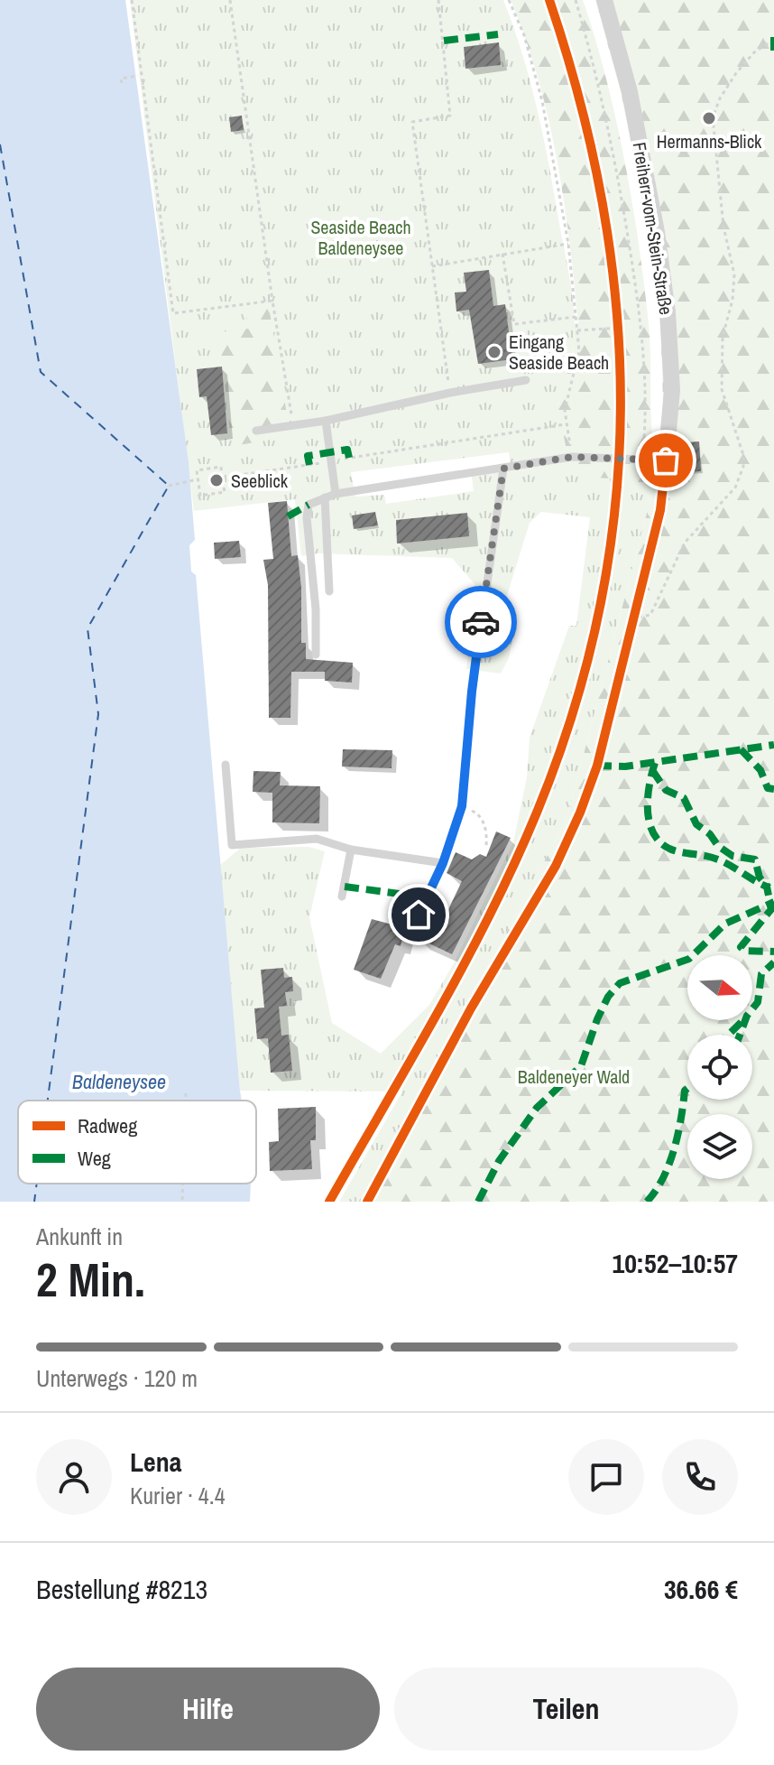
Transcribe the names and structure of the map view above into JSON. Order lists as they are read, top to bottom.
{
  "streets": {
    "street": ["Freiherr-vom-Stein-Straße"]
  },
  "water": ["Baldeneysee"],
  "parks": ["Seaside Beach Baldeneysee", "Baldeneyer Wald"],
  "places": ["Hermanns-Blick", "Eingang Seaside Beach", "Seeblick"],
  "legend": ["Radweg", "Weg"],
  "north": "right",
  "page": {
    "heading": ["2 Min.", "Ankunft in", "10:52–10:57"],
    "panel": [
      "Lena",
      "Kurier · 4.4",
      "Bestellung #8213",
      "36.66 €"
    ],
    "bar": "Unterwegs · 120 m",
    "buttons": ["Hilfe", "Teilen"]
  }
}
